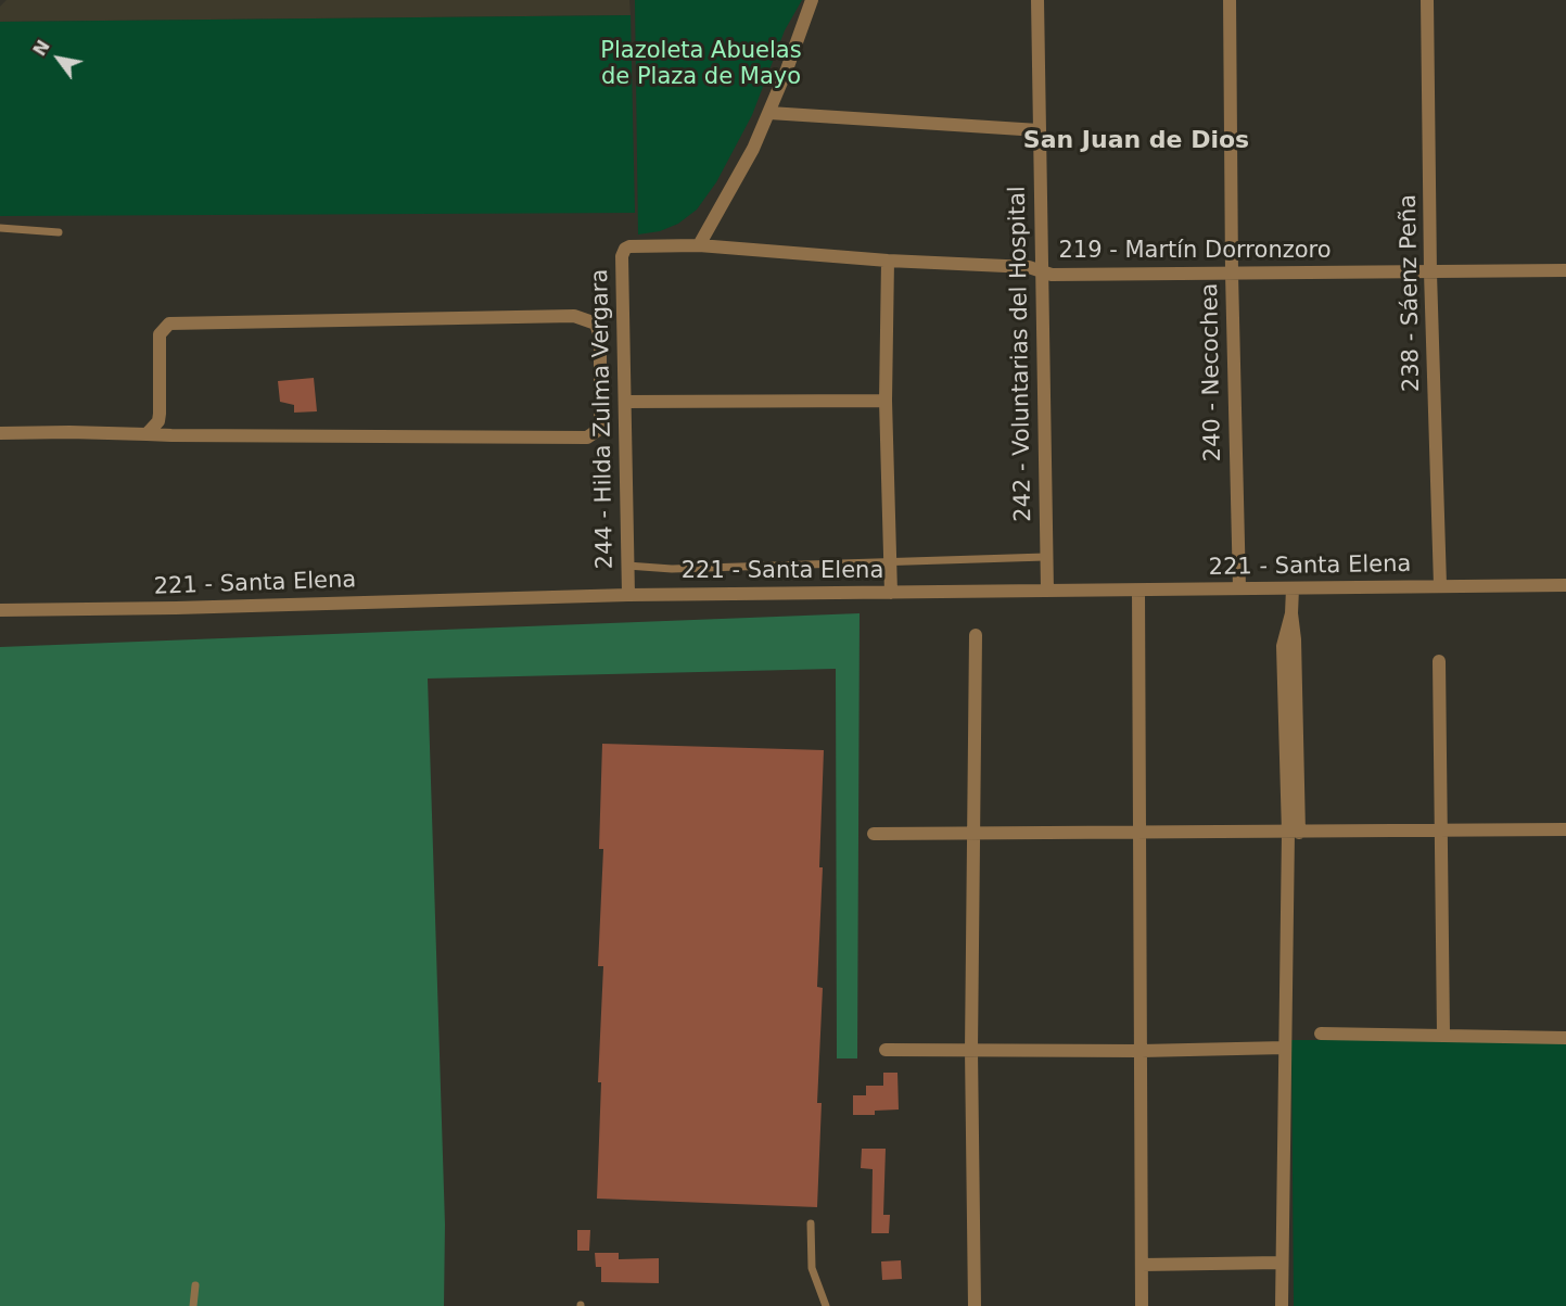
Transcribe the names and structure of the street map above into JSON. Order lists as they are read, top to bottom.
{
  "streets": {
    "street": [
      "219 - Martín Dorronzoro",
      "238 - Sáenz Peña",
      "242 - Voluntarias del Hospital",
      "240 - Necochea",
      "244 - Hilda Zulma Vergara",
      "221 - Santa Elena"
    ]
  },
  "crossings": [
    ["219 - Martín Dorronzoro", "238 - Sáenz Peña"],
    ["219 - Martín Dorronzoro", "242 - Voluntarias del Hospital"],
    ["219 - Martín Dorronzoro", "240 - Necochea"],
    ["219 - Martín Dorronzoro", "244 - Hilda Zulma Vergara"],
    ["238 - Sáenz Peña", "221 - Santa Elena"],
    ["242 - Voluntarias del Hospital", "221 - Santa Elena"],
    ["240 - Necochea", "221 - Santa Elena"],
    ["244 - Hilda Zulma Vergara", "221 - Santa Elena"]
  ],
  "districts": ["San Juan de Dios"],
  "parks": ["Plazoleta Abuelas de Plaza de Mayo"],
  "north": "top left"
}
